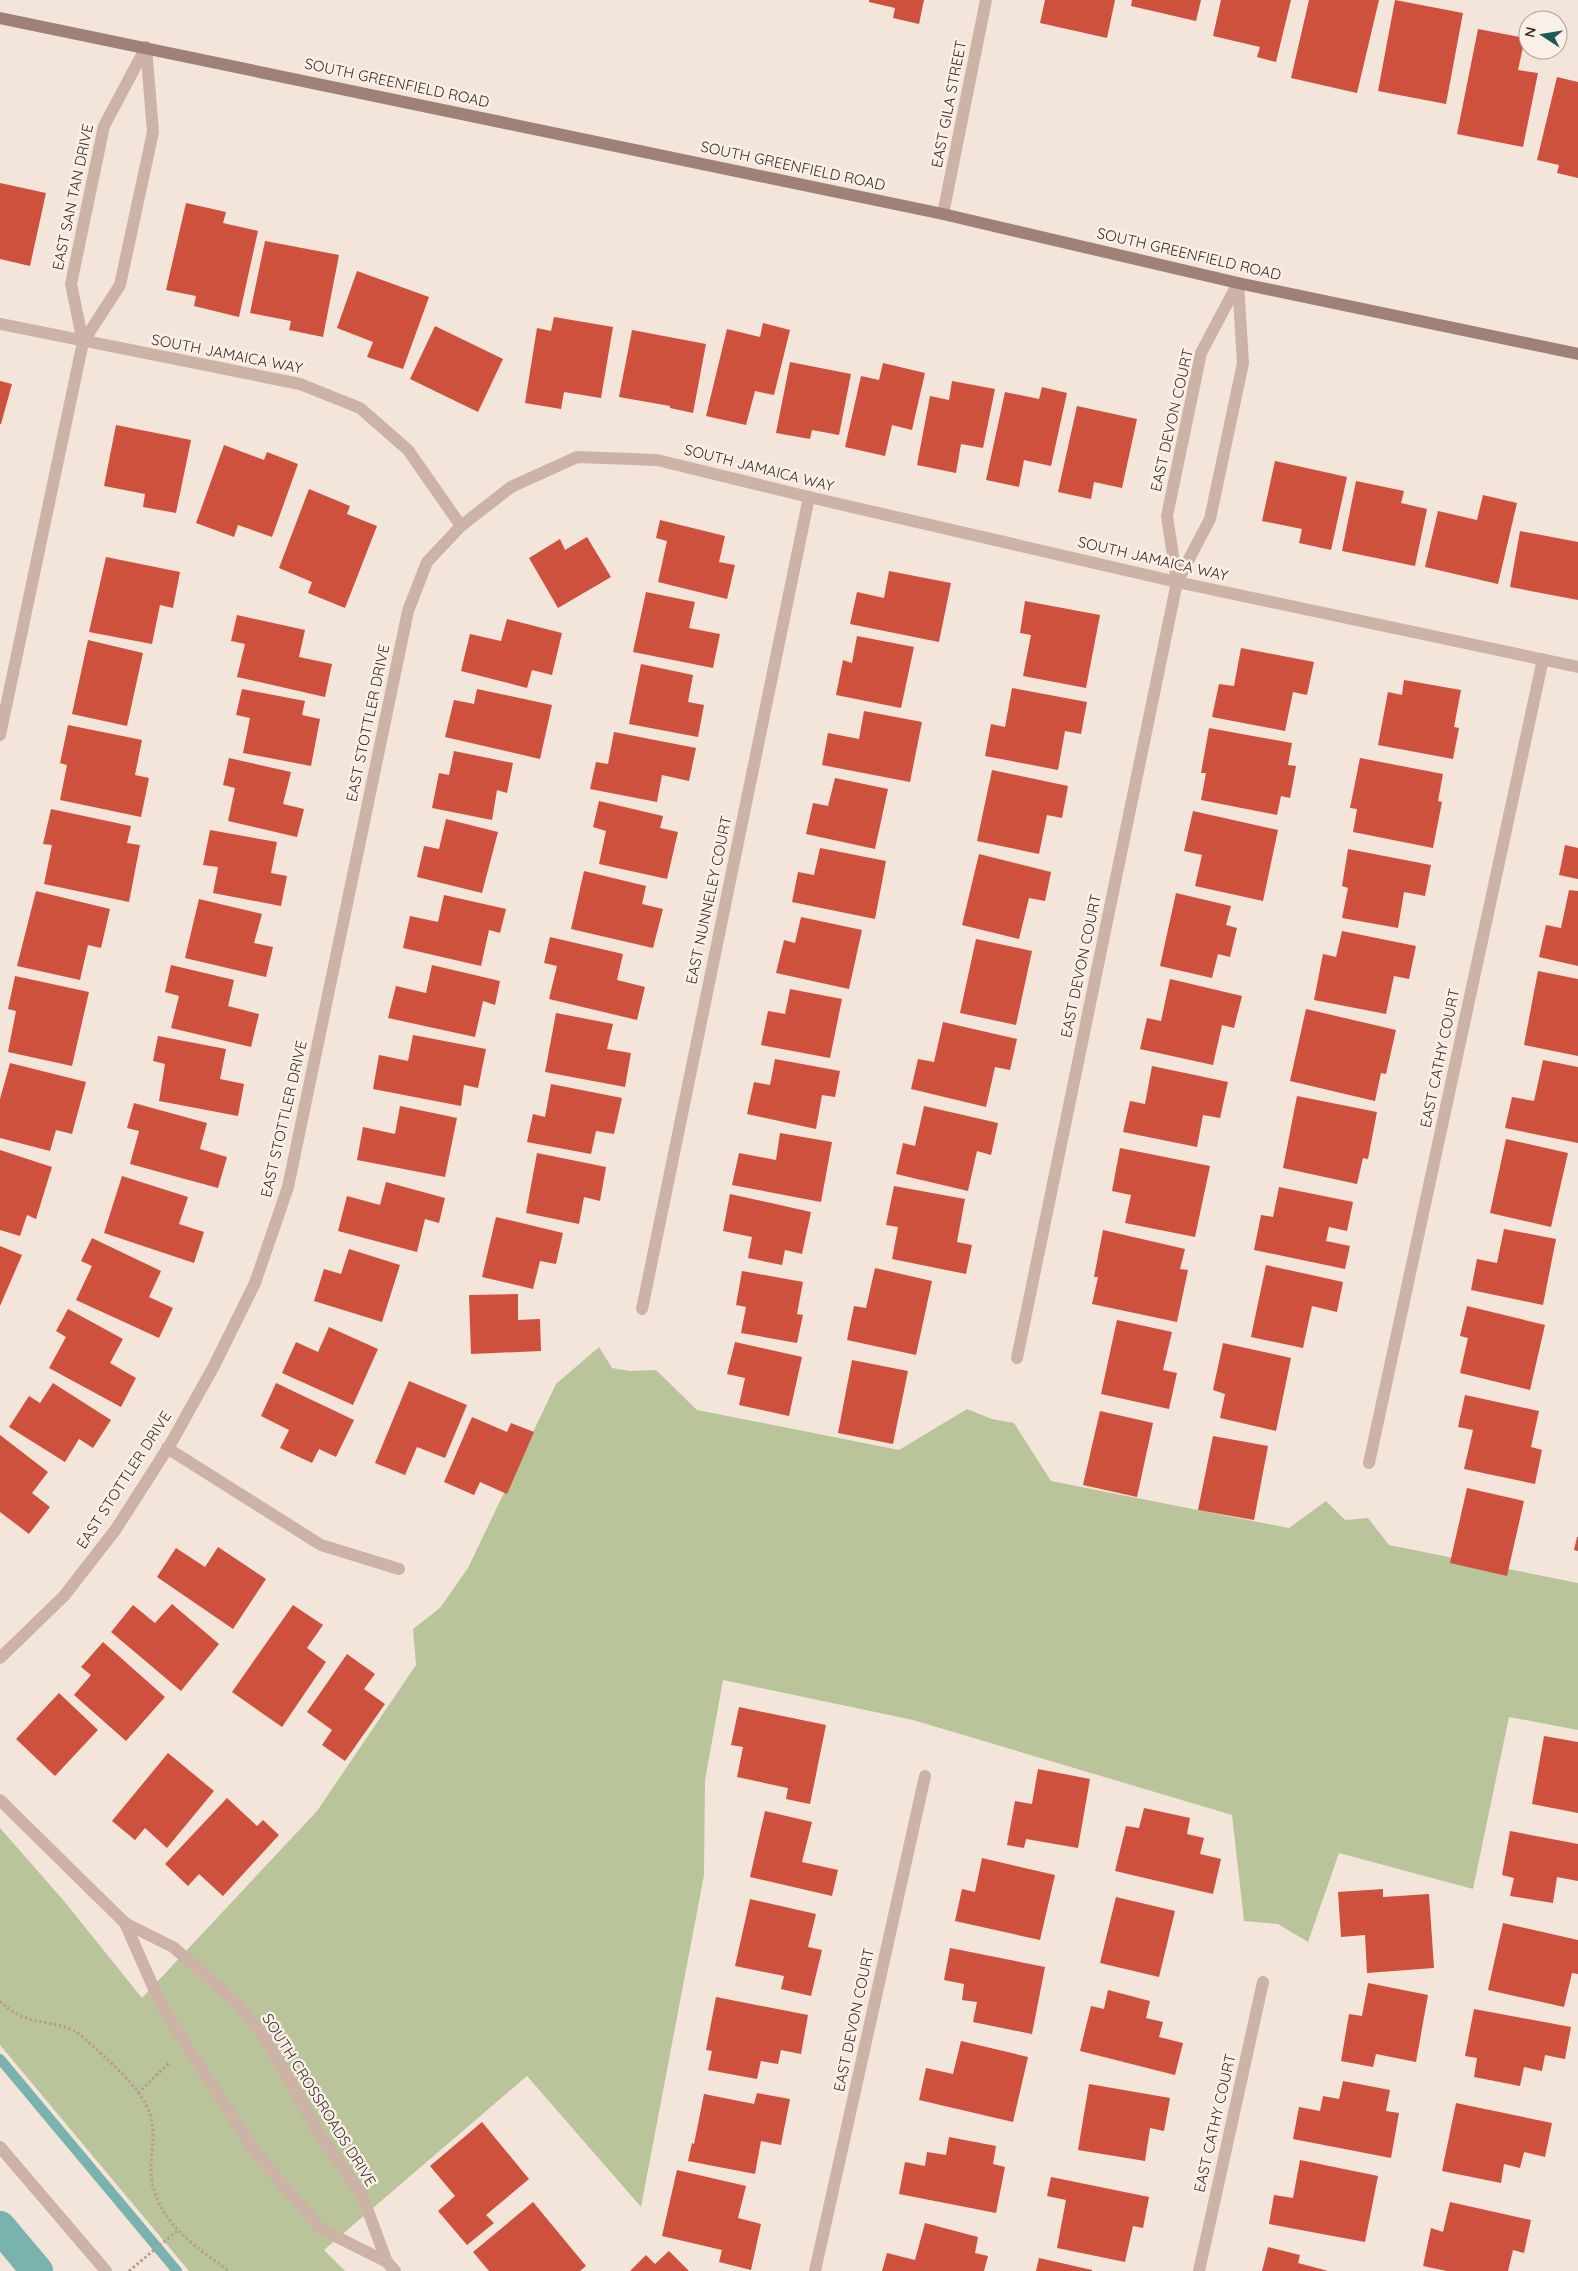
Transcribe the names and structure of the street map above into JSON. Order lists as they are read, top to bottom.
{
  "streets": {
    "main road": ["SOUTH GREENFIELD ROAD"],
    "street": [
      "EAST GILA STREET",
      "EAST SAN TAN DRIVE",
      "SOUTH JAMAICA WAY",
      "EAST DEVON COURT",
      "EAST STOTTLER DRIVE",
      "EAST NUNNELEY COURT",
      "EAST CATHY COURT",
      "SOUTH CROSSROADS DRIVE"
    ]
  },
  "crossings": [
    ["SOUTH GREENFIELD ROAD", "EAST GILA STREET"],
    ["SOUTH GREENFIELD ROAD", "EAST SAN TAN DRIVE"],
    ["SOUTH GREENFIELD ROAD", "EAST DEVON COURT"],
    ["EAST SAN TAN DRIVE", "SOUTH JAMAICA WAY"],
    ["SOUTH JAMAICA WAY", "EAST DEVON COURT"],
    ["SOUTH JAMAICA WAY", "EAST STOTTLER DRIVE"],
    ["SOUTH JAMAICA WAY", "EAST NUNNELEY COURT"],
    ["SOUTH JAMAICA WAY", "EAST CATHY COURT"]
  ],
  "north": "left"
}
